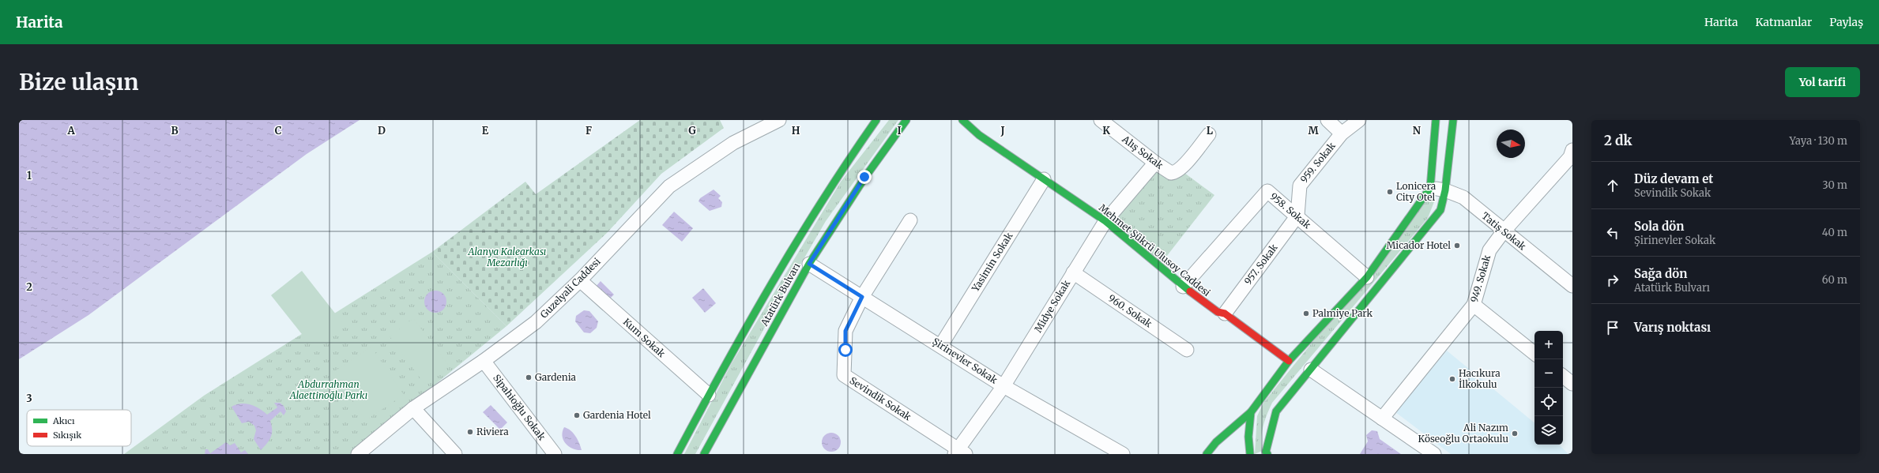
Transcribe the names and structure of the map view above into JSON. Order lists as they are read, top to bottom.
{
  "streets": {
    "street": [
      "Alış Sokak",
      "959. Sokak",
      "958. Sokak",
      "Tatiş Sokak",
      "Mehmet Şükrü Ulusoy Caddesi",
      "Yasimin Sokak",
      "957. Sokak",
      "949. Sokak",
      "Guzelyali Caddesi",
      "Atatürk Bulvarı",
      "Midye Sokak",
      "960. Sokak",
      "Kum Sokak",
      "Şirinevler Sokak",
      "Sevindik Sokak",
      "Sipahioğlu Sokak"
    ]
  },
  "crossings": [
    ["Alış Sokak", "Midye Sokak"],
    ["959. Sokak", "958. Sokak"],
    ["959. Sokak", "957. Sokak"],
    ["958. Sokak", "Mehmet Şükrü Ulusoy Caddesi"],
    ["958. Sokak", "957. Sokak"],
    ["Tatiş Sokak", "949. Sokak"],
    ["Mehmet Şükrü Ulusoy Caddesi", "Yasimin Sokak"],
    ["Mehmet Şükrü Ulusoy Caddesi", "957. Sokak"],
    ["Mehmet Şükrü Ulusoy Caddesi", "Midye Sokak"],
    ["Yasimin Sokak", "Şirinevler Sokak"],
    ["Guzelyali Caddesi", "Kum Sokak"],
    ["Guzelyali Caddesi", "Sipahioğlu Sokak"],
    ["Atatürk Bulvarı", "Kum Sokak"],
    ["Atatürk Bulvarı", "Şirinevler Sokak"],
    ["Midye Sokak", "960. Sokak"],
    ["Midye Sokak", "Şirinevler Sokak"],
    ["Midye Sokak", "Sevindik Sokak"],
    ["Şirinevler Sokak", "Sevindik Sokak"]
  ],
  "parks": ["Alanya Kalearkası Mezarlığı", "Abdurrahman Alaettinoğlu Parkı"],
  "places": [
    "Lonicera City Otel",
    "Micador Hotel",
    "Palmiye Park",
    "Gardenia",
    "Hacıkura İlkokulu",
    "Gardenia Hotel",
    "Riviera",
    "Ali Nazım Köseoğlu Ortaokulu"
  ],
  "legend": ["Akıcı", "Sıkışık"],
  "north": "right",
  "page": {
    "header": "Harita",
    "nav": ["Harita", "Katmanlar", "Paylaş"],
    "buttons": "Yol tarifi",
    "title": "Bize ulaşın",
    "heading": ["2 dk", "Yaya · 130 m"],
    "list": [
      ["Düz devam et", "Sevindik Sokak", "30 m"],
      ["Sola dön", "Şirinevler Sokak", "40 m"],
      ["Sağa dön", "Atatürk Bulvarı", "60 m"],
      "Varış noktası"
    ],
    "map_buttons": ["+", "−"]
  },
  "grid": {
    "columns": [
      "A",
      "B",
      "C",
      "D",
      "E",
      "F",
      "G",
      "H",
      "I",
      "J",
      "K",
      "L",
      "M",
      "N"
    ],
    "rows": ["1", "2", "3"]
  }
}
